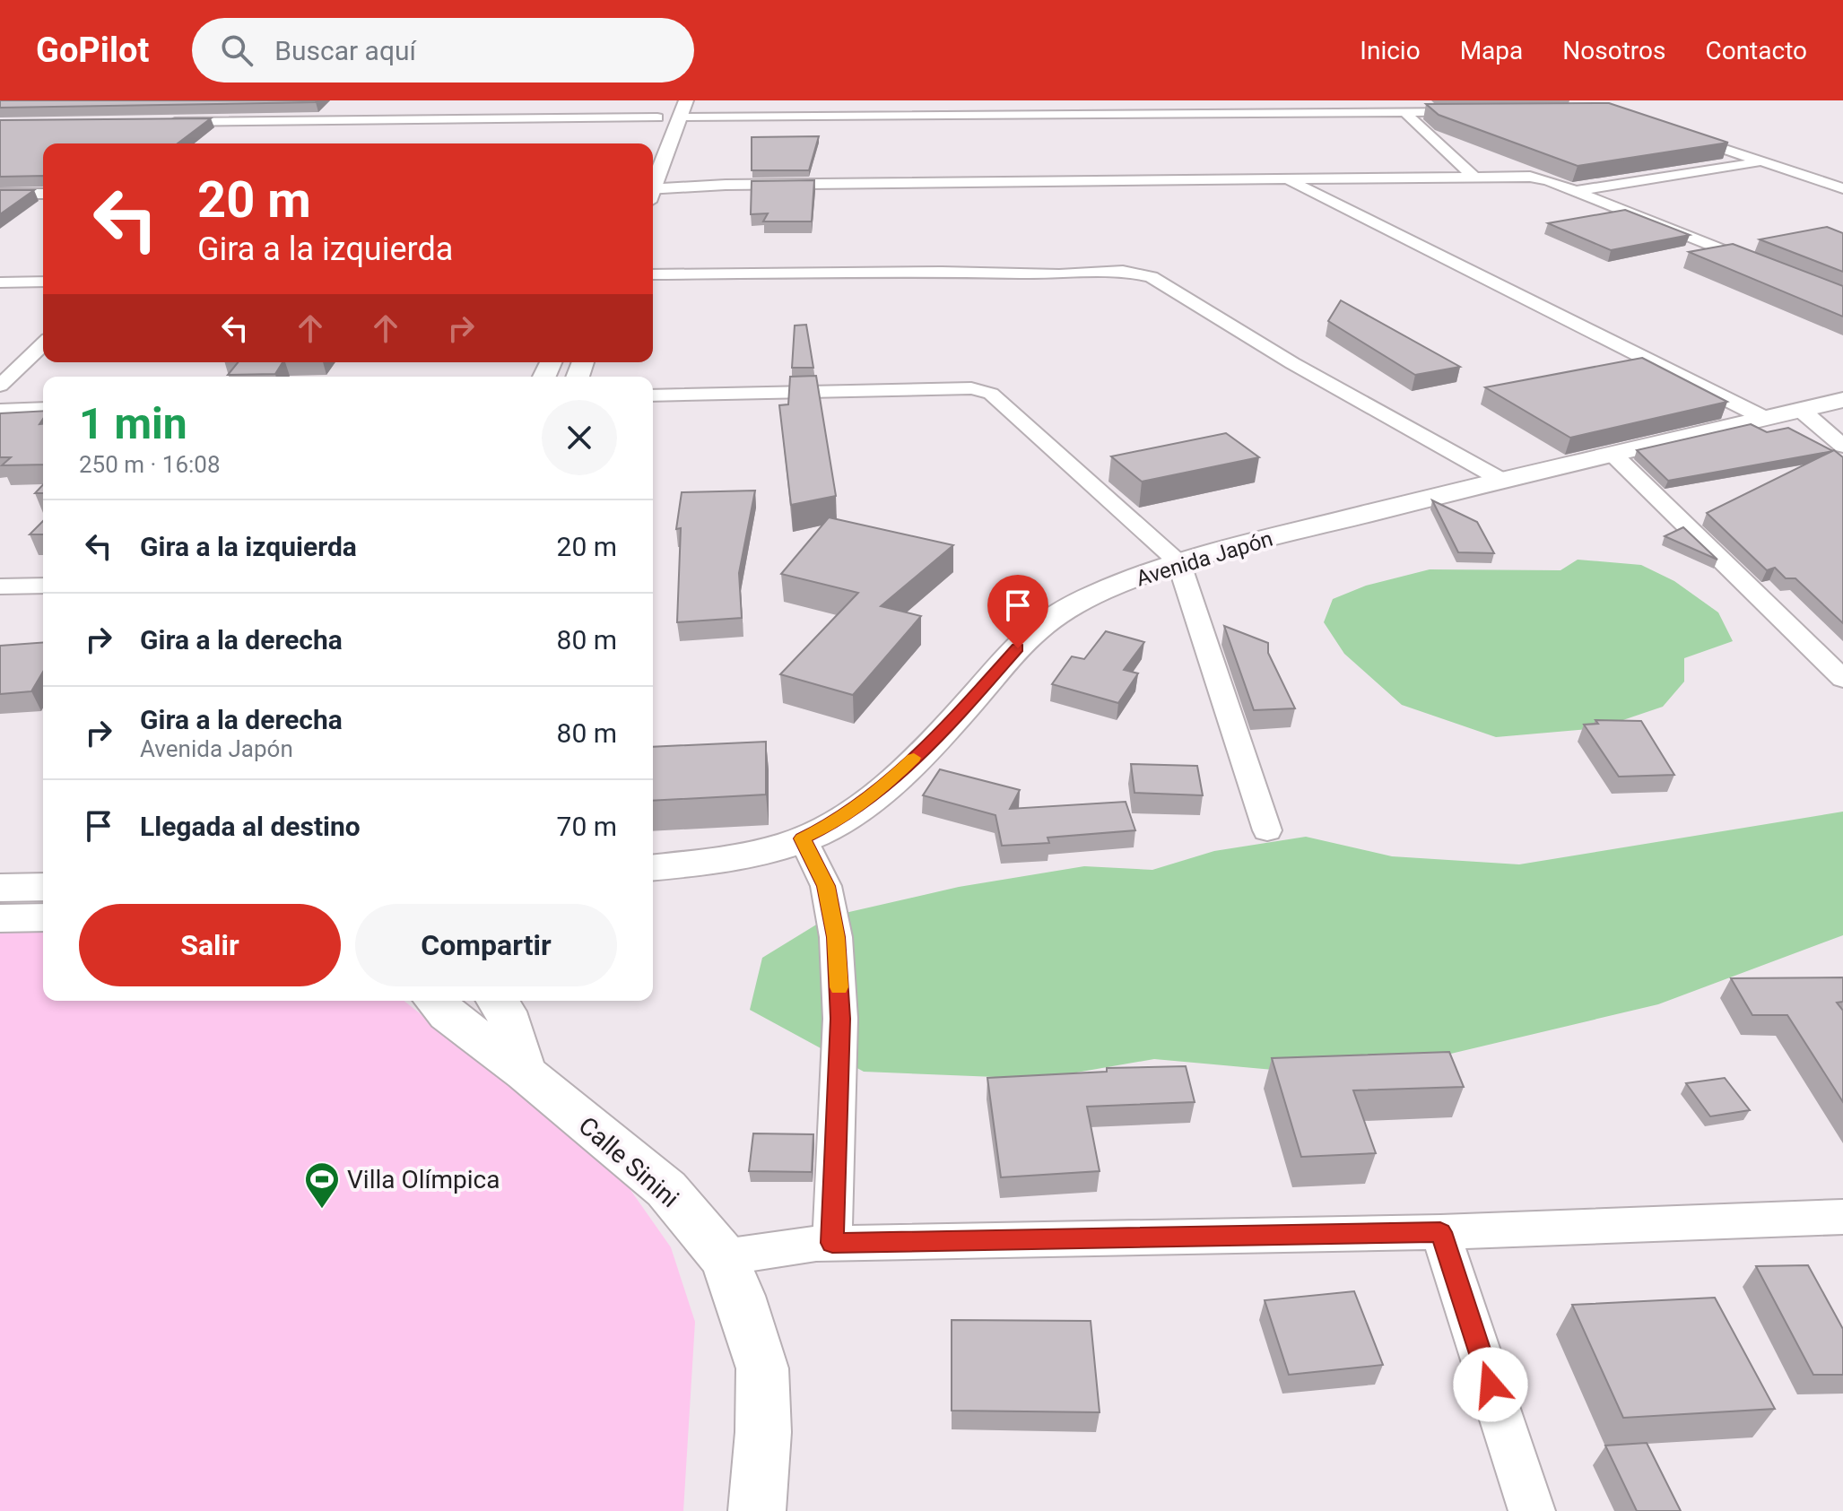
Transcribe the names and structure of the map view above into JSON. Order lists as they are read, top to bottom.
{
  "streets": {
    "street": ["Avenida Japón", "Calle Sinini"]
  },
  "places": {
    "sports": ["Villa Olímpica"]
  },
  "page": {
    "header": "GoPilot",
    "search": "Buscar aquí",
    "nav": [
      "Inicio",
      "Mapa",
      "Nosotros",
      "Contacto"
    ],
    "turn": ["20 m", "Gira a la izquierda"],
    "heading": ["1 min", "250 m · 16:08"],
    "list": [
      {
        "name": "Gira a la izquierda",
        "value": "20 m"
      },
      {
        "name": "Gira a la derecha",
        "value": "80 m"
      },
      {
        "name": "Gira a la derecha",
        "note": "Avenida Japón",
        "value": "80 m"
      },
      {
        "name": "Llegada al destino",
        "value": "70 m"
      }
    ],
    "buttons": ["Salir", "Compartir"]
  }
}
